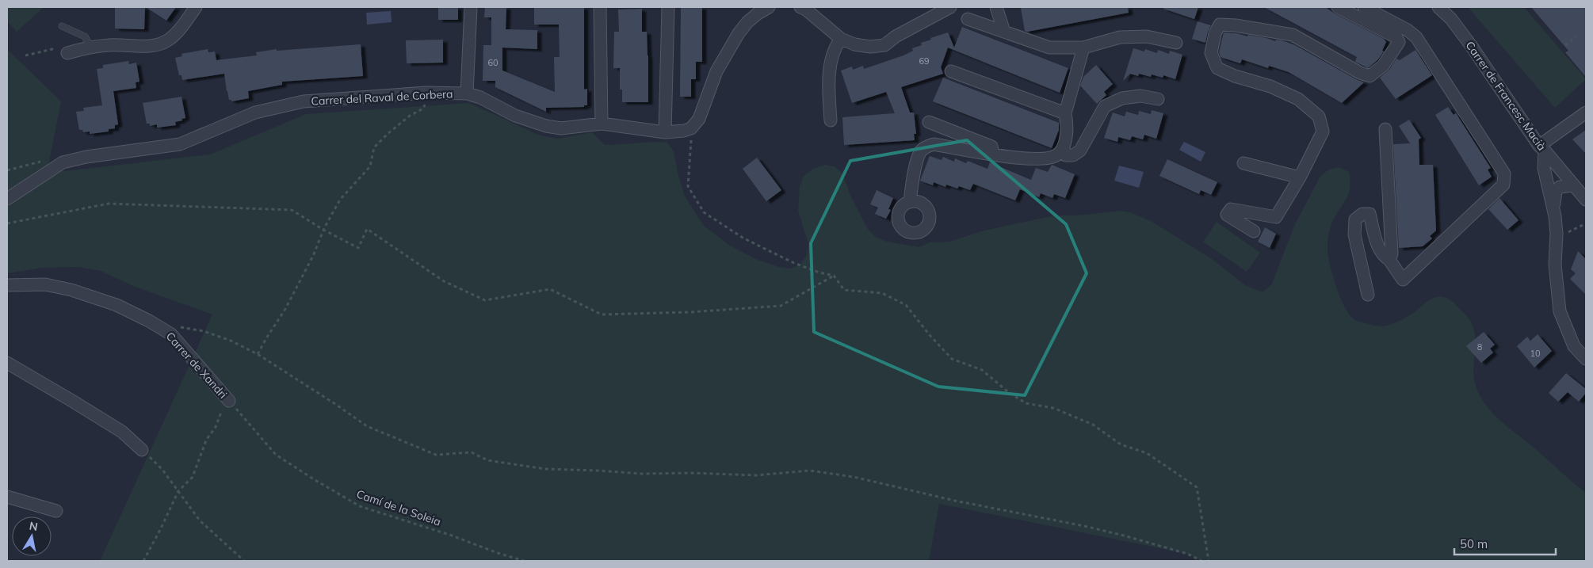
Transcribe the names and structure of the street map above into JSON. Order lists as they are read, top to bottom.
{
  "streets": {
    "street": ["Carrer de Francesc Macià", "Carrer del Raval de Corbera", "Carrer de Xandri"],
    "path": ["Camí de la Soleia"]
  },
  "crossings": [
    ["Carrer de Xandri", "Camí de la Soleia"]
  ],
  "house_numbers": [
    "69",
    "60",
    "8",
    "10"
  ],
  "scale_bar": "50 m",
  "north": "top"
}
